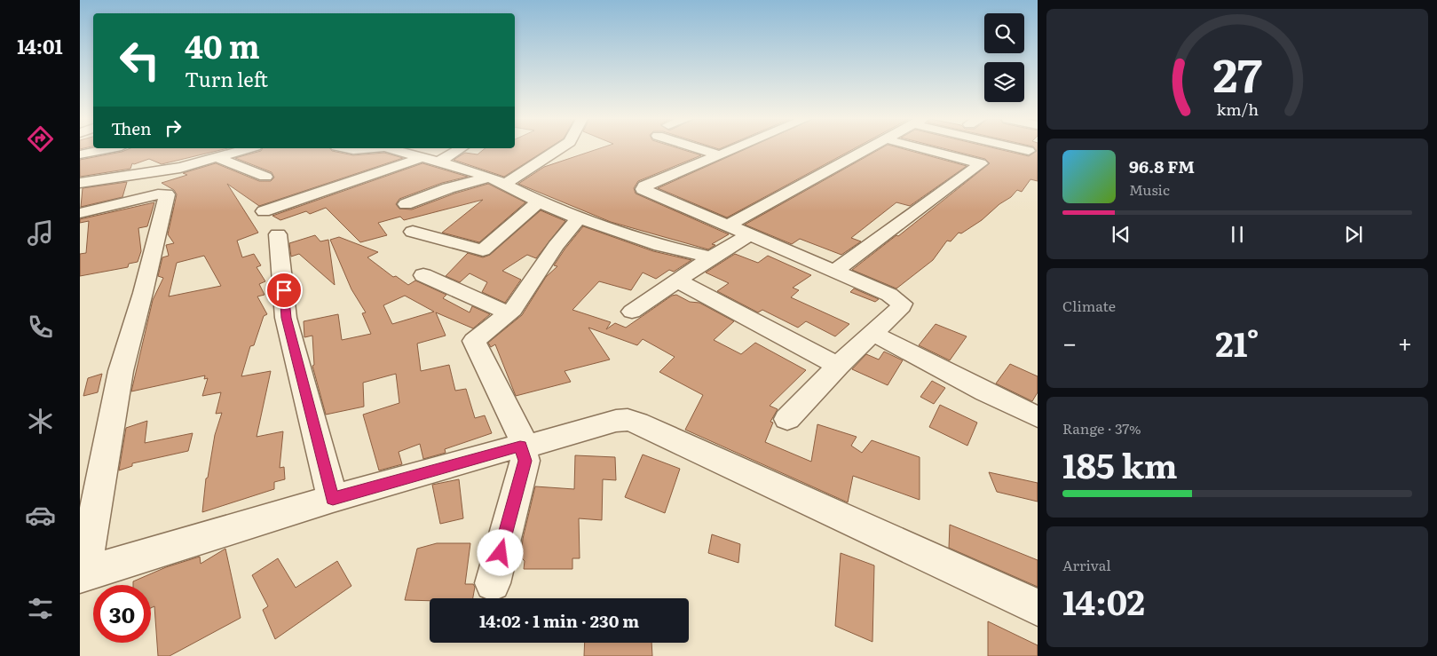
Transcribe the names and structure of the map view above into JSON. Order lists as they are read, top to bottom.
{
  "page": {
    "tabs": "14:01",
    "turn": ["40 m", "Turn left"],
    "then": "Then",
    "song": ["96.8 FM", "Music"],
    "tile": [
      "Climate",
      ["Range · 37%", "185 km"],
      ["Arrival", "14:02"]
    ],
    "heat": ["−", "21°", "+"],
    "limit": "30",
    "trip": "14:02 · 1 min · 230 m",
    "gauge": ["27", "km/h"]
  }
}
